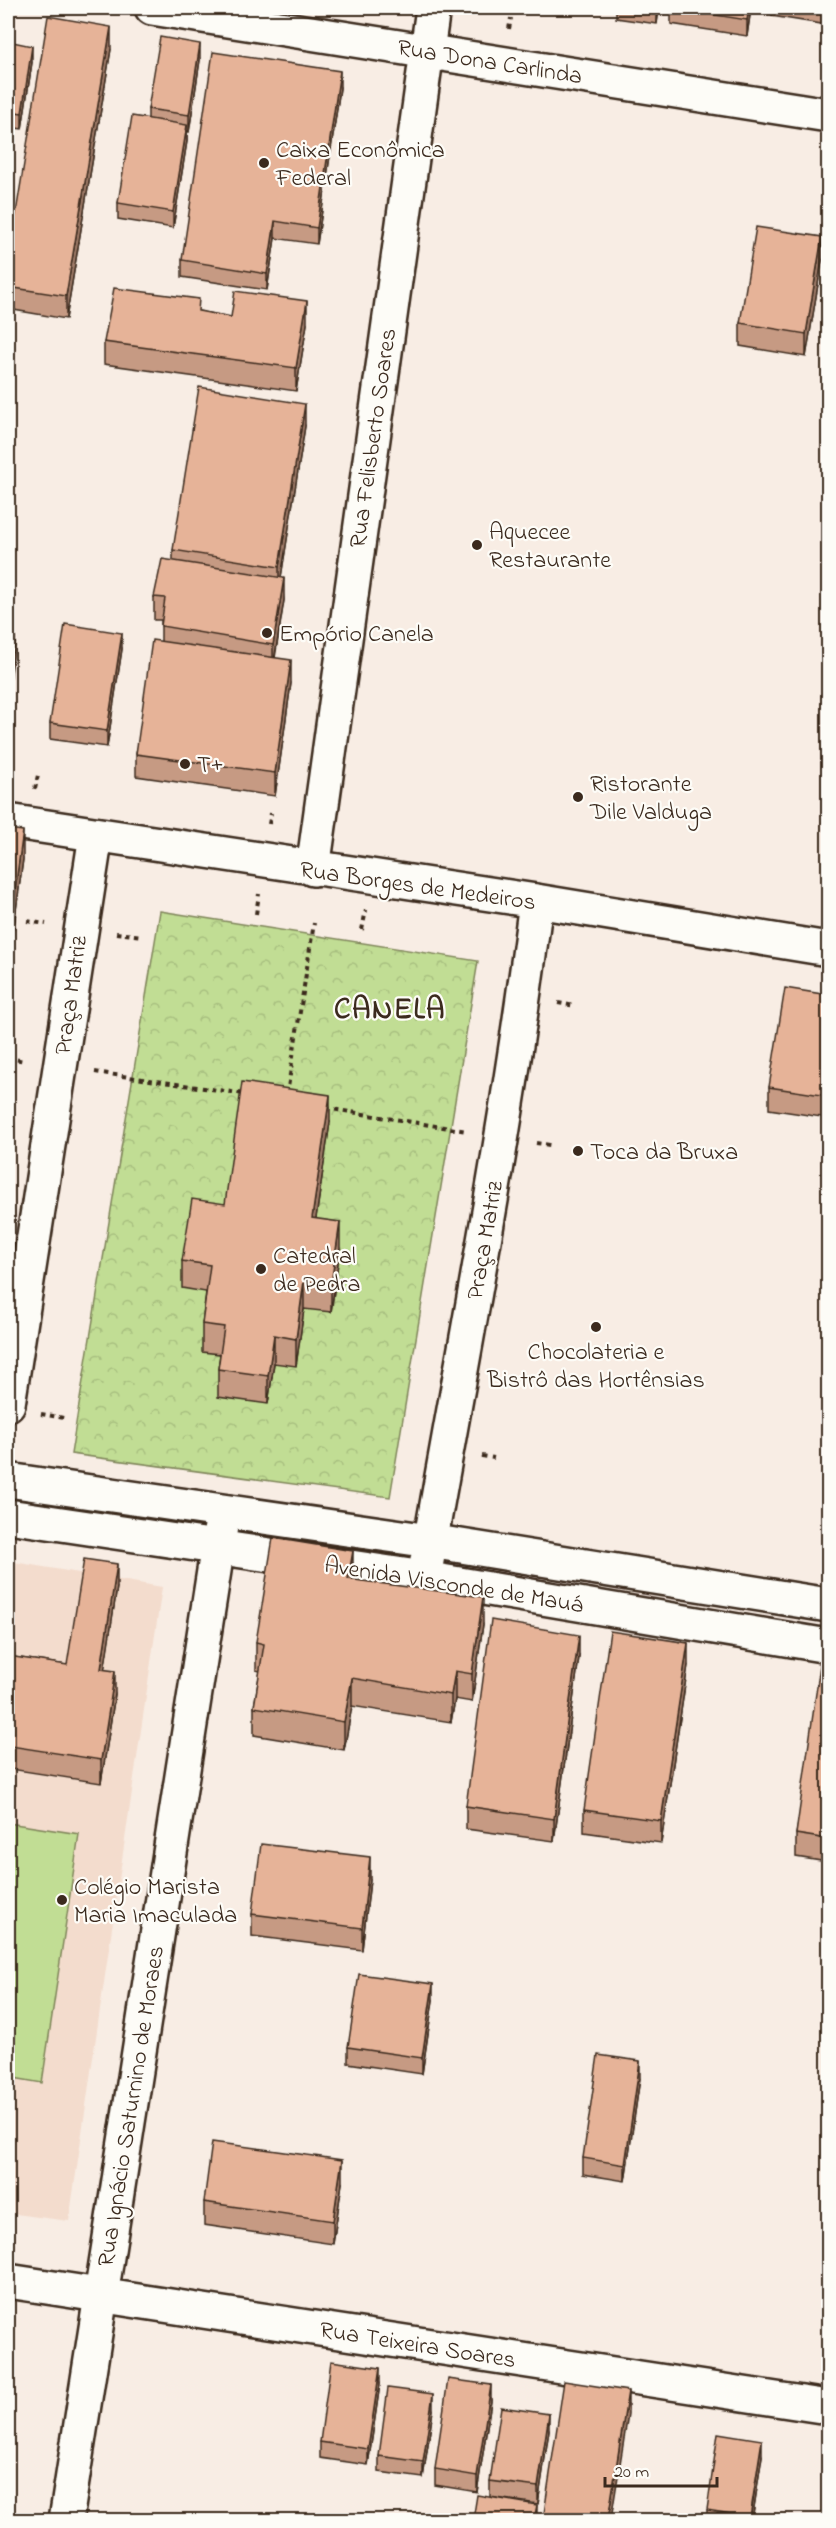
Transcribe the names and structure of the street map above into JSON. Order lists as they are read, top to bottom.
{
  "streets": {
    "street": [
      "Rua Dona Carlinda",
      "Rua Felisberto Soares",
      "Rua Borges de Medeiros",
      "Praça Matriz",
      "Avenida Visconde de Mauá",
      "Rua Ignácio Saturnino de Moraes",
      "Rua Teixeira Soares"
    ]
  },
  "crossings": [
    ["Rua Dona Carlinda", "Rua Felisberto Soares"],
    ["Rua Felisberto Soares", "Rua Borges de Medeiros"],
    ["Rua Borges de Medeiros", "Praça Matriz"],
    ["Praça Matriz", "Avenida Visconde de Mauá"],
    ["Avenida Visconde de Mauá", "Rua Ignácio Saturnino de Moraes"],
    ["Rua Ignácio Saturnino de Moraes", "Rua Teixeira Soares"]
  ],
  "districts": ["CANELA"],
  "places": [
    "Caixa Econômica Federal",
    "Aquecee Restaurante",
    "Empório Canela",
    "T+",
    "Ristorante Dile Valduga",
    "Toca da Bruxa",
    "Catedral de Pedra",
    "Chocolateria e Bistrô das Hortênsias",
    "Colégio Marista Maria Imaculada"
  ],
  "scale_bar": "20 m"
}
